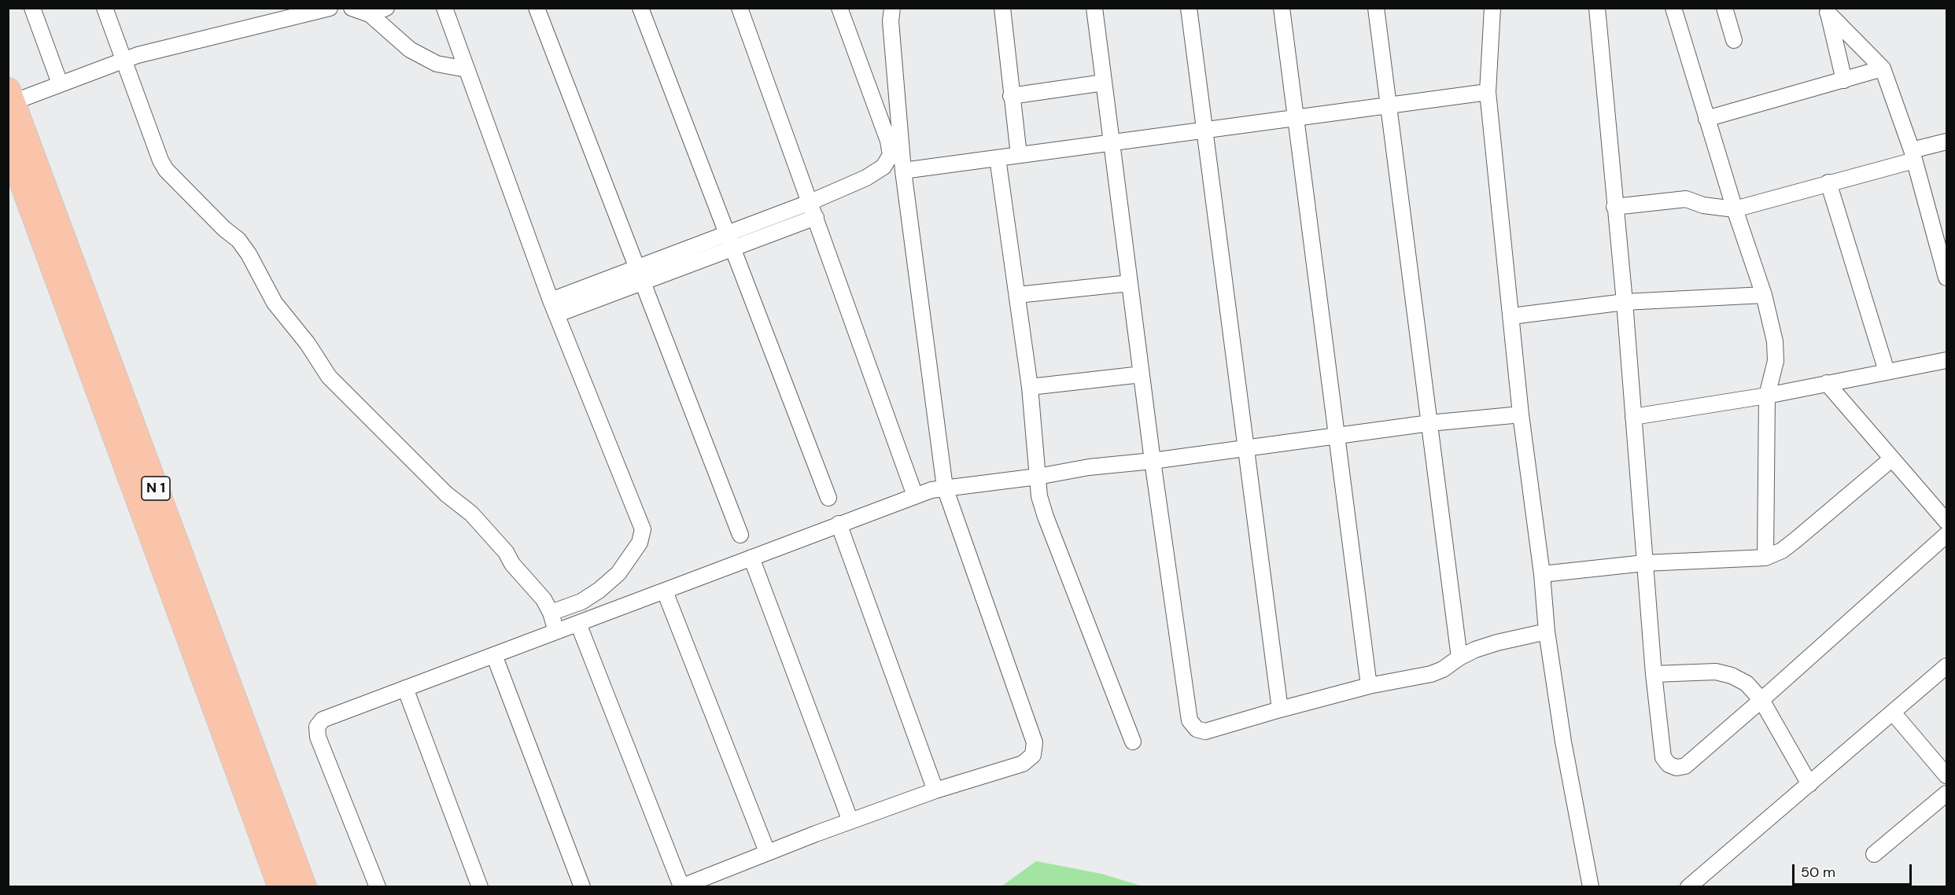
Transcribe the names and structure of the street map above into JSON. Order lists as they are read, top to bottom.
{
  "streets": {
    "highway": ["N 1"]
  },
  "scale_bar": "50 m"
}
